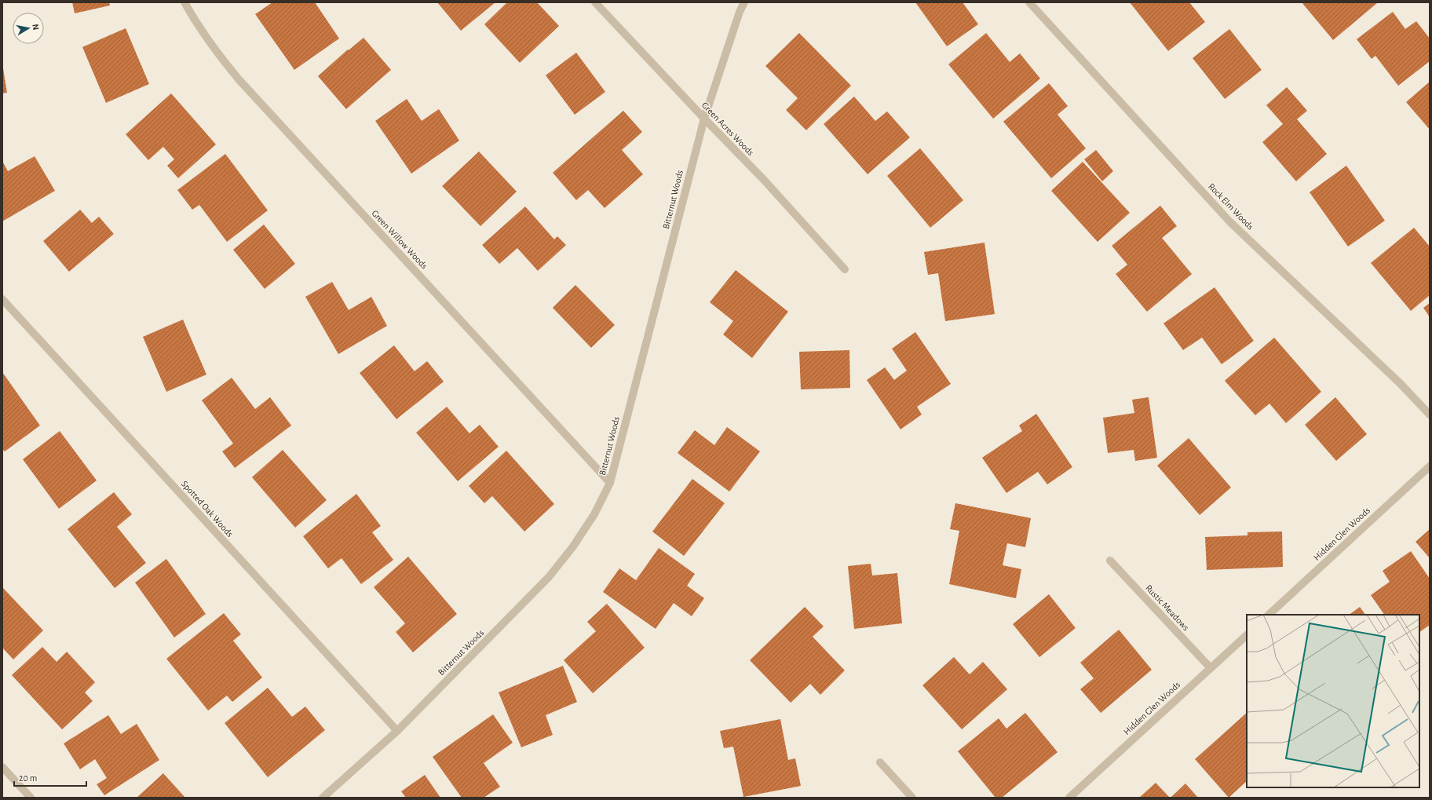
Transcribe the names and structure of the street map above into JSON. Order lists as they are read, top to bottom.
{
  "streets": {
    "street": [
      "Green Acres Woods",
      "Bitternut Woods",
      "Rock Elm Woods",
      "Green Willow Woods",
      "Spotted Oak Woods",
      "Hidden Glen Woods",
      "Rustic Meadows"
    ]
  },
  "crossings": [
    ["Green Acres Woods", "Bitternut Woods"],
    ["Bitternut Woods", "Green Willow Woods"],
    ["Bitternut Woods", "Spotted Oak Woods"],
    ["Hidden Glen Woods", "Rustic Meadows"]
  ],
  "scale_bar": "20 m",
  "north": "right"
}
